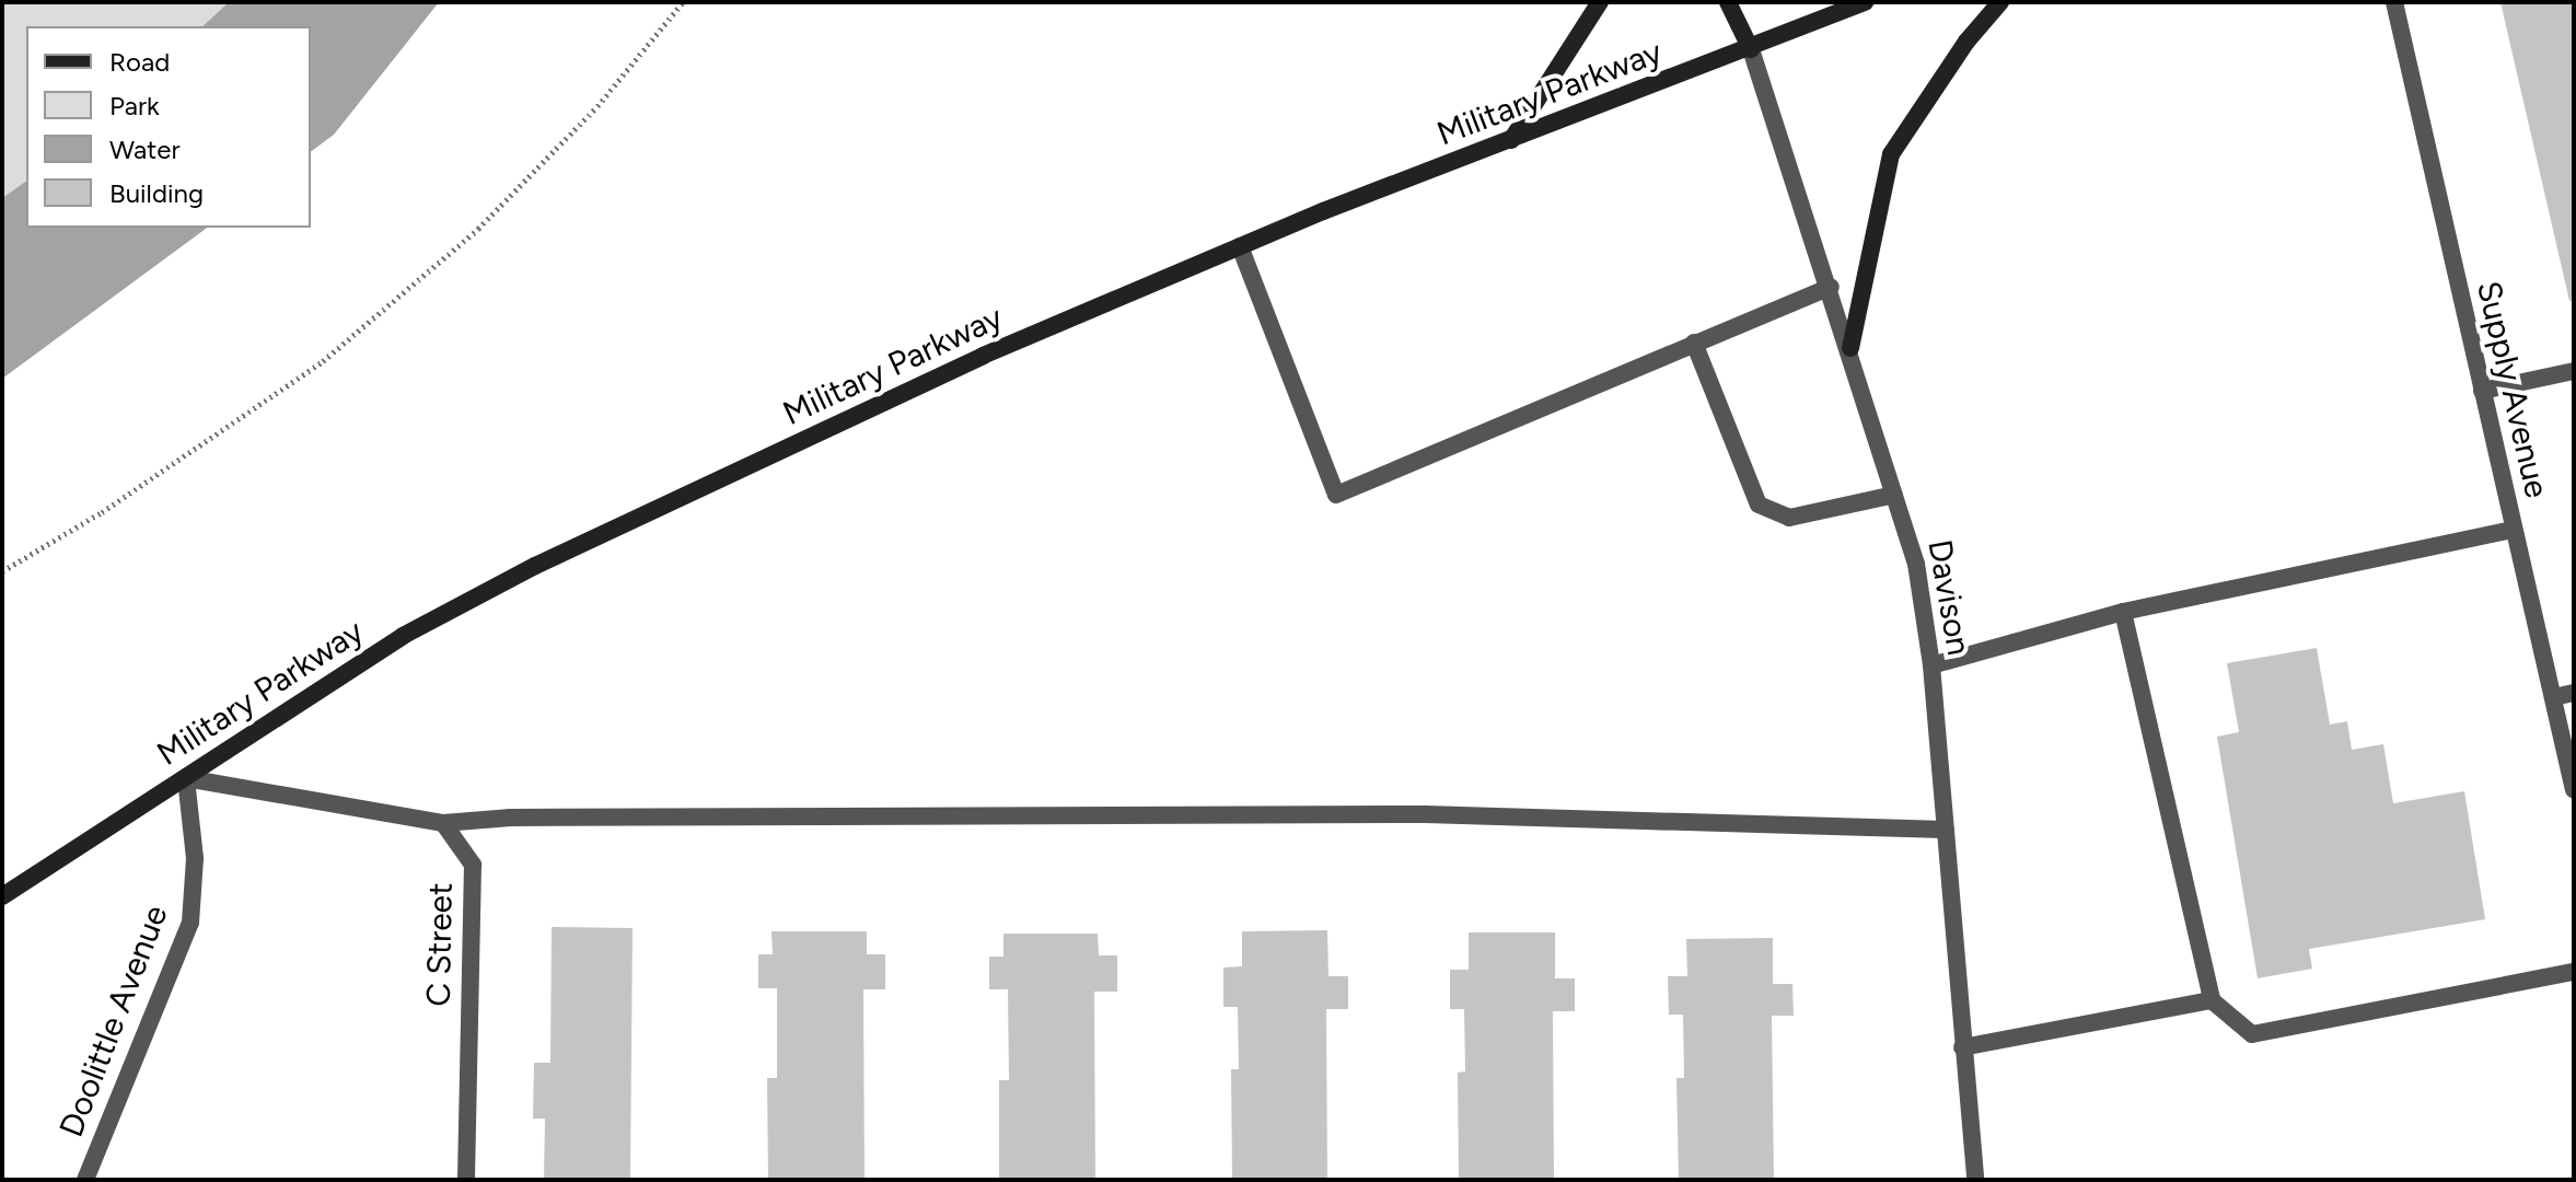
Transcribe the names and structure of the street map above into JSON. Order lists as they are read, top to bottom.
{
  "streets": {
    "street": [
      "Military Parkway",
      "Supply Avenue",
      "Davison",
      "C Street",
      "Doolittle Avenue"
    ]
  },
  "crossings": [
    ["Military Parkway", "Davison"],
    ["Military Parkway", "Doolittle Avenue"]
  ],
  "legend": [
    "Road",
    "Park",
    "Water",
    "Building"
  ]
}
